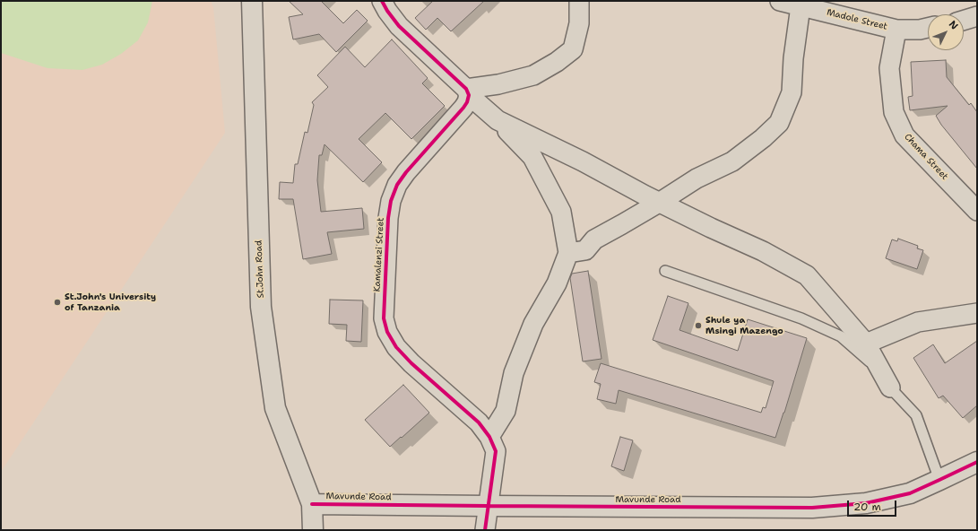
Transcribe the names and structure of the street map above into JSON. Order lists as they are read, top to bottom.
{
  "streets": {
    "street": [
      "Madole Street",
      "Chama Street",
      "Kamalenzi Street",
      "St.John Road",
      "Mavunde Road"
    ]
  },
  "crossings": [
    ["Madole Street", "Chama Street"],
    ["Kamalenzi Street", "Mavunde Road"],
    ["St.John Road", "Mavunde Road"]
  ],
  "places": ["St.John's University of Tanzania", "Shule ya Msingi Mazengo"],
  "scale_bar": "20 m",
  "north": "top right"
}
